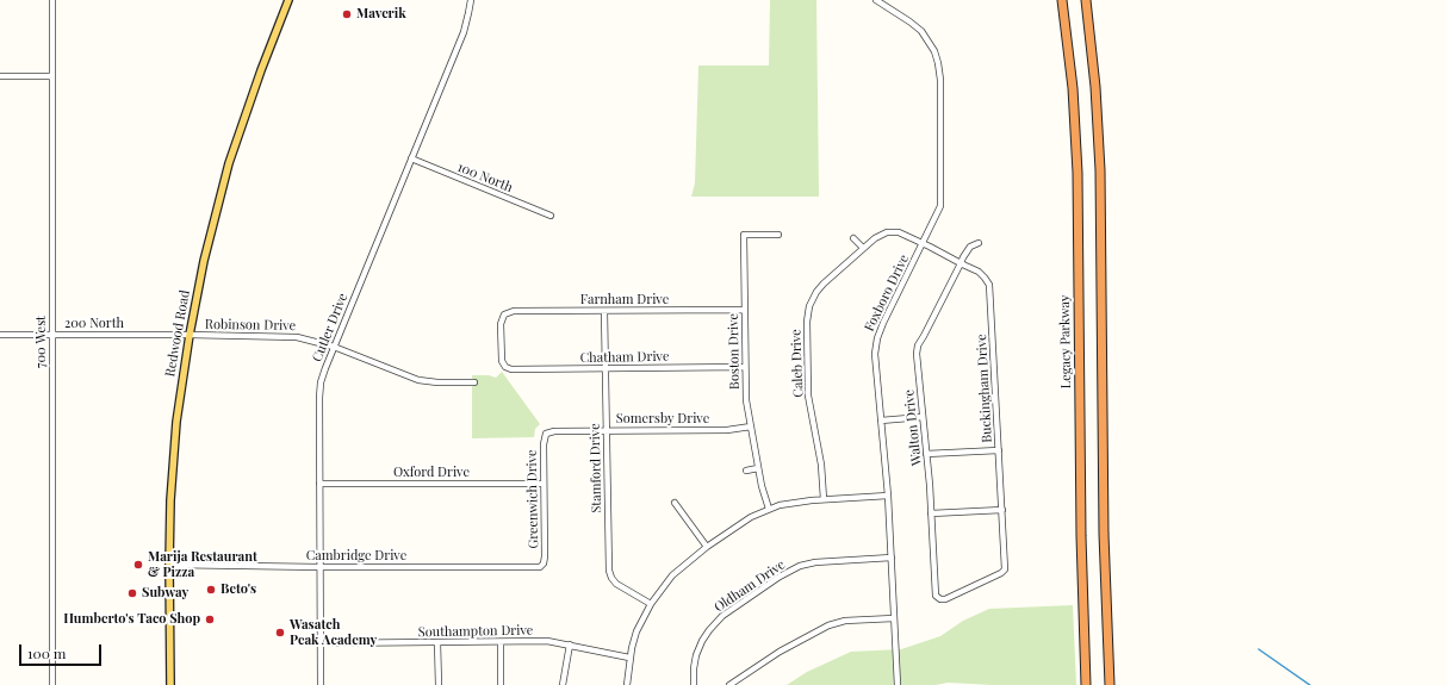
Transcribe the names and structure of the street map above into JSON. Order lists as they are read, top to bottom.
{
  "streets": {
    "highway": ["Legacy Parkway"],
    "main road": ["Redwood Road"],
    "street": [
      "100 North",
      "Foxboro Drive",
      "Farnham Drive",
      "200 North",
      "Robinson Drive",
      "Cutler Drive",
      "700 West",
      "Boston Drive",
      "Chatham Drive",
      "Caleb Drive",
      "Buckingham Drive",
      "Somersby Drive",
      "Walton Drive",
      "Stamford Drive",
      "Oxford Drive",
      "Greenwich Drive",
      "Cambridge Drive",
      "Oldham Drive",
      "Southampton Drive"
    ]
  },
  "crossings": [
    ["100 North", "Cutler Drive"],
    ["Foxboro Drive", "Caleb Drive"],
    ["Foxboro Drive", "Buckingham Drive"],
    ["Foxboro Drive", "Oldham Drive"],
    ["Farnham Drive", "Boston Drive"],
    ["Farnham Drive", "Chatham Drive"],
    ["Farnham Drive", "Stamford Drive"],
    ["200 North", "Robinson Drive"],
    ["200 North", "Redwood Road"],
    ["200 North", "700 West"],
    ["Robinson Drive", "Cutler Drive"],
    ["Robinson Drive", "Redwood Road"],
    ["Cutler Drive", "Oxford Drive"],
    ["Cutler Drive", "Cambridge Drive"],
    ["Cutler Drive", "Southampton Drive"],
    ["Redwood Road", "Cambridge Drive"],
    ["Boston Drive", "Chatham Drive"],
    ["Boston Drive", "Somersby Drive"],
    ["Chatham Drive", "Stamford Drive"],
    ["Caleb Drive", "Buckingham Drive"],
    ["Buckingham Drive", "Walton Drive"],
    ["Somersby Drive", "Stamford Drive"],
    ["Somersby Drive", "Greenwich Drive"],
    ["Oxford Drive", "Greenwich Drive"],
    ["Greenwich Drive", "Cambridge Drive"]
  ],
  "places": [
    "Maverik",
    "Marija Restaurant & Pizza",
    "Beto's",
    "Subway",
    "Humberto's Taco Shop",
    "Wasatch Peak Academy"
  ],
  "scale_bar": "100 m"
}
